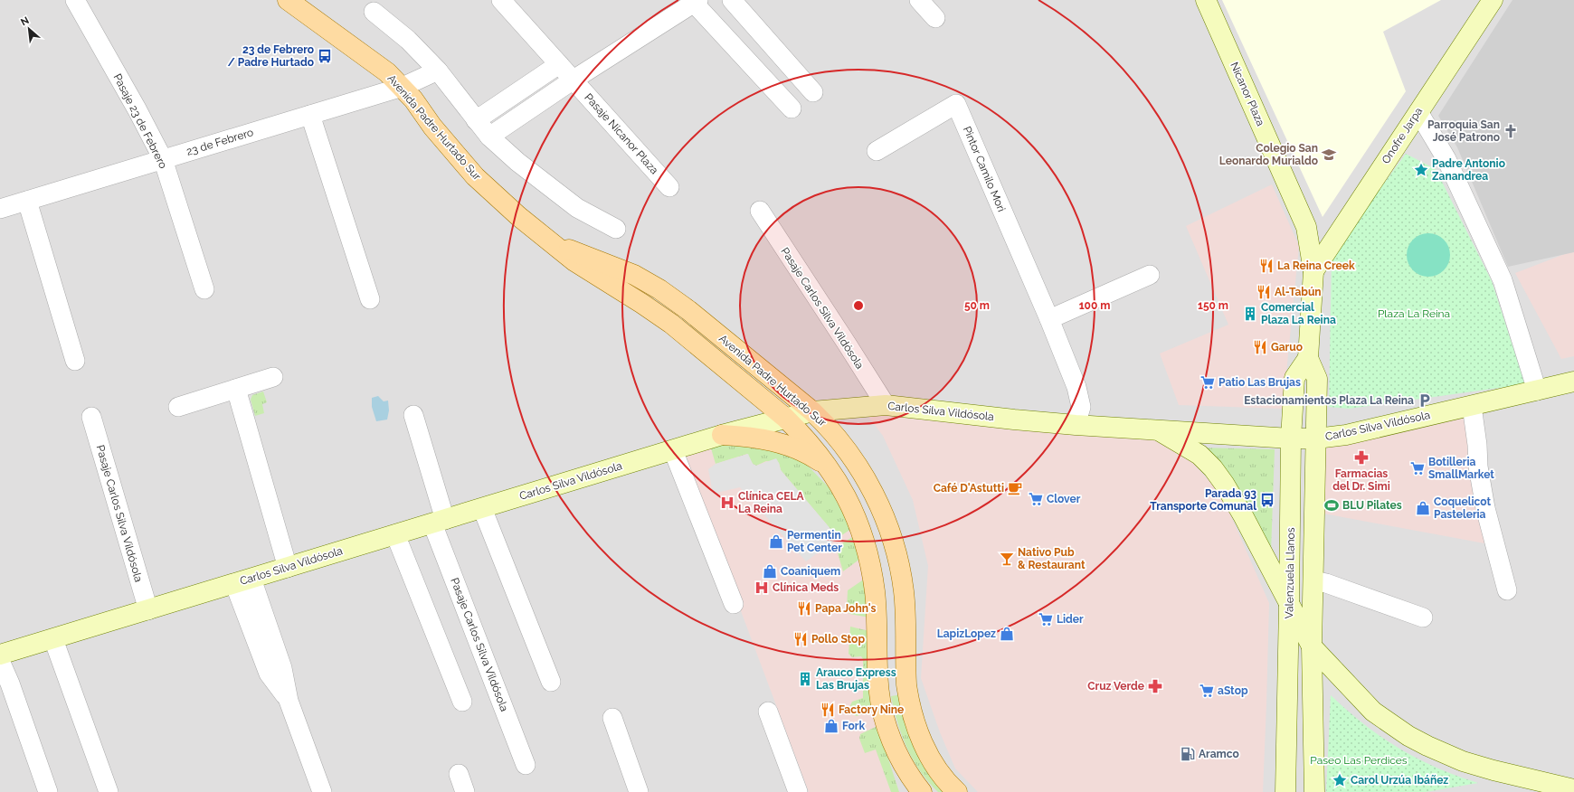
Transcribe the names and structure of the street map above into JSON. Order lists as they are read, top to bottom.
{
  "streets": {
    "main road": ["Avenida Padre Hurtado Sur"],
    "street": [
      "Nicanor Plaza",
      "Pasaje 23 de Febrero",
      "Pasaje Nicanor Plaza",
      "Onofre Jarpa",
      "23 de Febrero",
      "Pintor Camilo Mori",
      "Pasaje Carlos Silva Vildósola",
      "Carlos Silva Vildósola",
      "Valenzuela Llanos"
    ]
  },
  "crossings": [
    ["Nicanor Plaza", "Onofre Jarpa"],
    ["Pasaje 23 de Febrero", "23 de Febrero"],
    ["Avenida Padre Hurtado Sur", "23 de Febrero"],
    ["Avenida Padre Hurtado Sur", "Carlos Silva Vildósola"],
    ["Pintor Camilo Mori", "Carlos Silva Vildósola"],
    ["Pasaje Carlos Silva Vildósola", "Carlos Silva Vildósola"],
    ["Carlos Silva Vildósola", "Valenzuela Llanos"]
  ],
  "parks": ["Plaza La Reina", "Paseo Las Perdices"],
  "places": {
    "bus stop": ["23 de Febrero / Padre Hurtado", "Parada 93 Transporte Comunal"],
    "church": ["Parroquia San José Patrono"],
    "school or university": ["Colegio San Leonardo Murialdo"],
    "place": ["Padre Antonio Zanandrea", "Carol Urzúa Ibáñez"],
    "restaurant": [
      "La Reina Creek",
      "Al-Tabún",
      "Garuo",
      "Papa John's",
      "Pollo Stop",
      "Factory Nine"
    ],
    "building": ["Comercial Plaza La Reina", "Arauco Express Las Brujas"],
    "supermarket": [
      "Patio Las Brujas",
      "Botilleria SmallMarket",
      "Clover",
      "Lider",
      "aStop"
    ],
    "parking": ["Estacionamientos Plaza La Reina"],
    "pharmacy": ["Farmacias del Dr. Simi", "Cruz Verde"],
    "cafe": ["Café D'Astutti"],
    "hospital": ["Clínica CELA La Reina", "Clínica Meds"],
    "sports": ["BLU Pilates"],
    "shop": [
      "Coquelicot Pasteleria",
      "Permentin Pet Center",
      "Coaniquem",
      "LapizLopez",
      "Fork"
    ],
    "bar": ["Nativo Pub & Restaurant"],
    "fuel station": ["Aramco"]
  },
  "north": "top left",
  "rings": ["50 m", "100 m", "150 m"]
}
